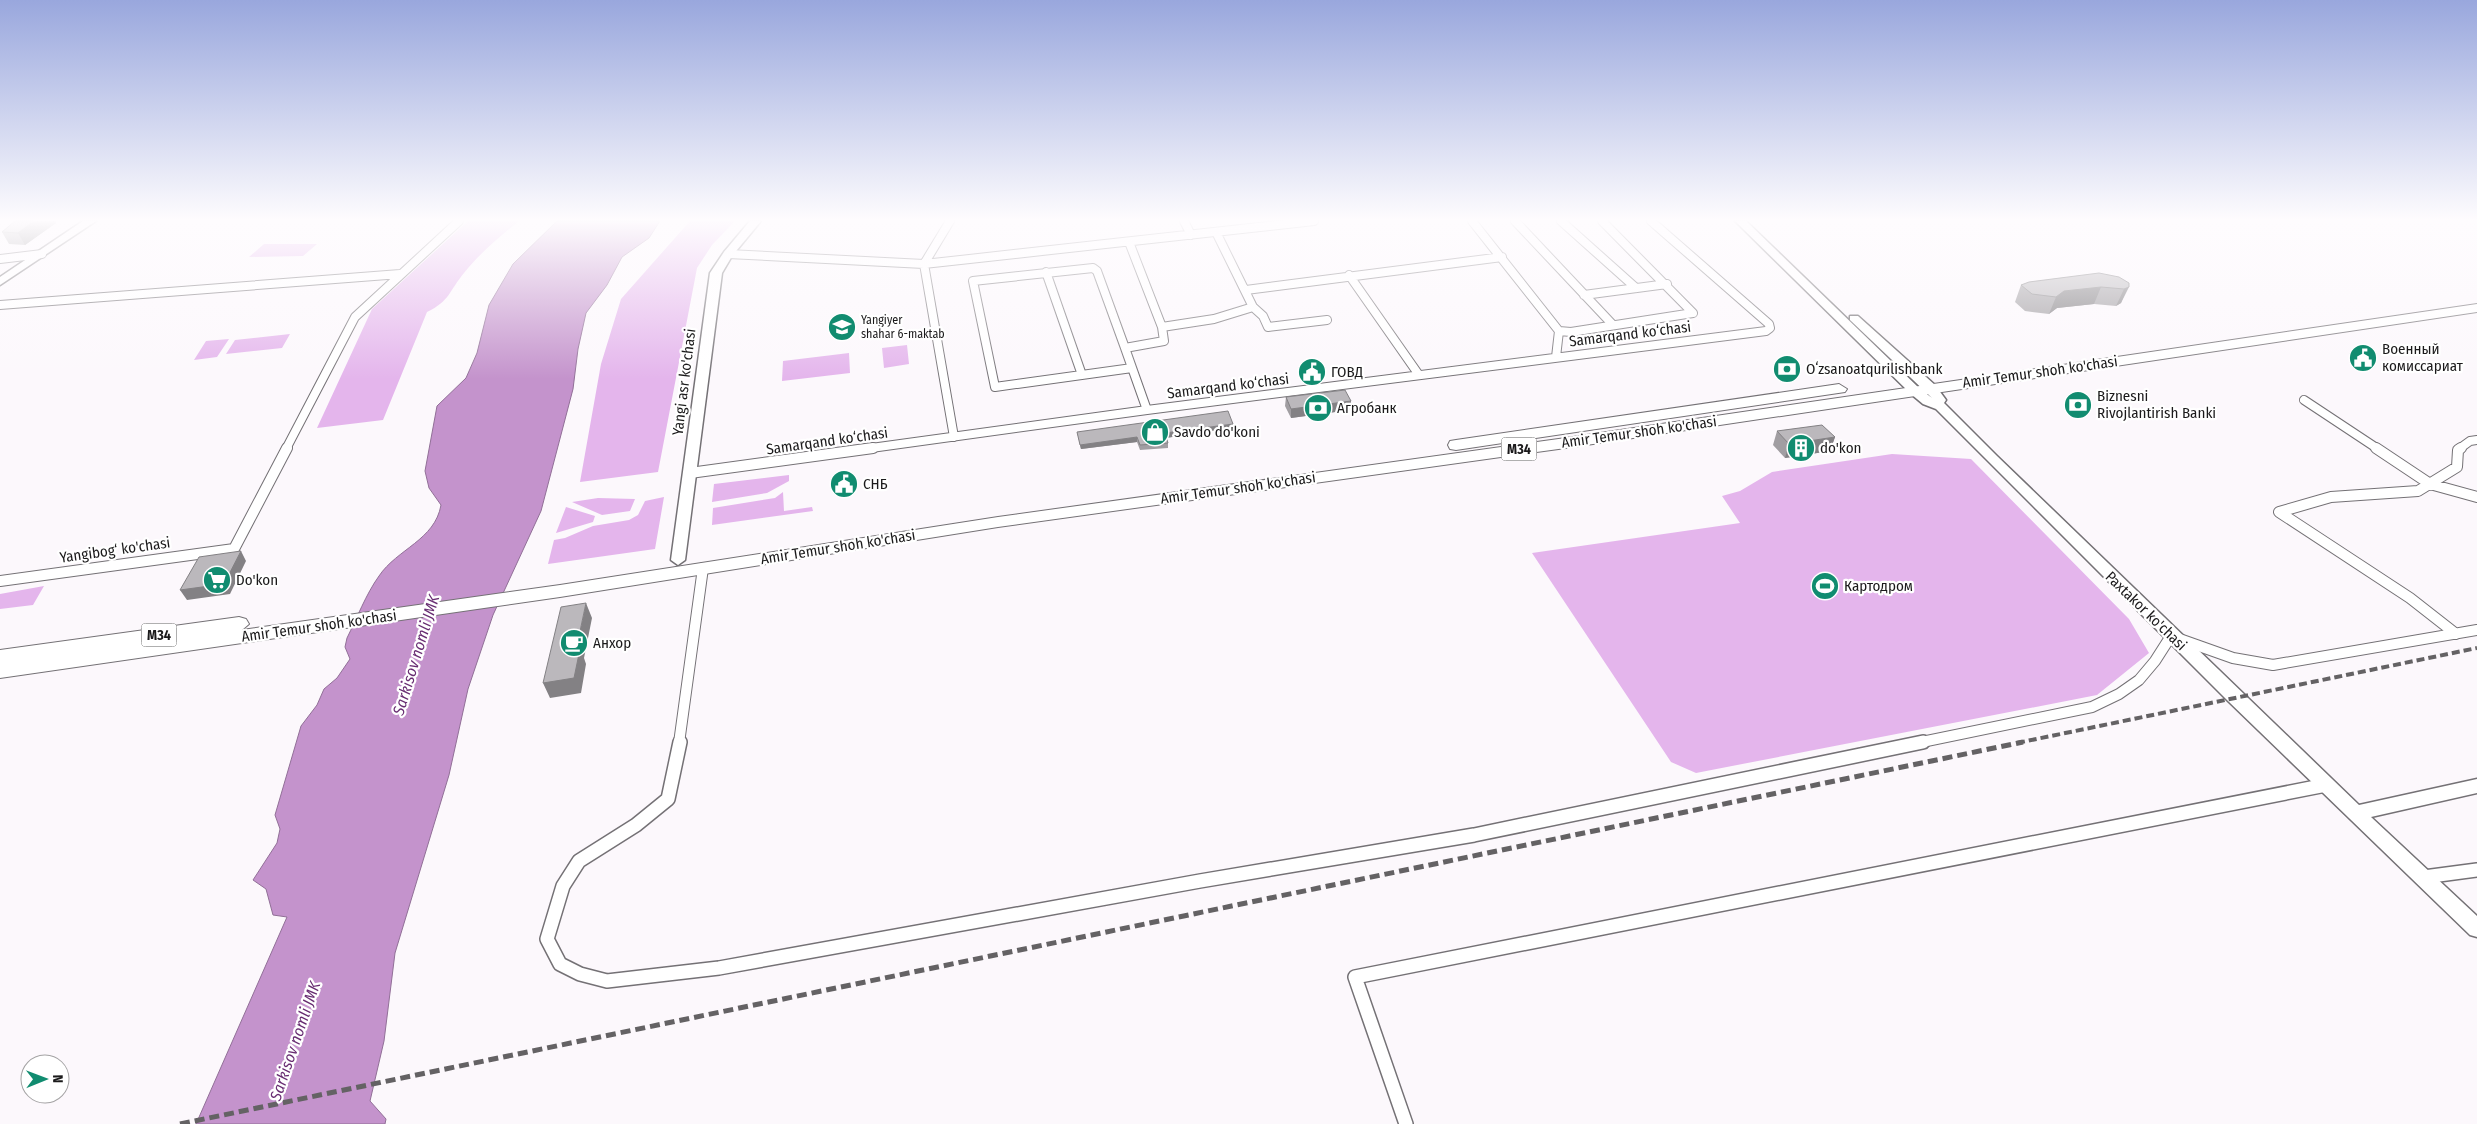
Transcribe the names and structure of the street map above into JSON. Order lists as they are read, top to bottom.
{
  "streets": {
    "highway": ["Amir Temur shoh ko'chasi", "M34"],
    "main road": ["Yangi asr ko'chasi", "Paxtakor ko'chasi"],
    "street": ["Samarqand ko‘chasi", "Yangibog‘ ko'chasi"]
  },
  "crossings": [
    ["Samarqand ko‘chasi", "Yangi asr ko'chasi"],
    ["Amir Temur shoh ko'chasi", "Yangi asr ko'chasi"],
    ["Amir Temur shoh ko'chasi", "Paxtakor ko'chasi"]
  ],
  "water": ["Sarkisov nomli JMK"],
  "places": {
    "school or university": ["Yangiyer shahar 6-maktab"],
    "public building": ["Военный комиссариат", "ГОВД", "СНБ"],
    "bank": ["Oʻzsanoatqurilishbank", "Biznesni Rivojlantirish Banki", "Агробанк"],
    "shop": ["Savdo do'koni"],
    "building": ["do'kon"],
    "supermarket": ["Do'kon"],
    "sports": ["Картодром"],
    "cafe": ["Анхор"]
  },
  "north": "right"
}
